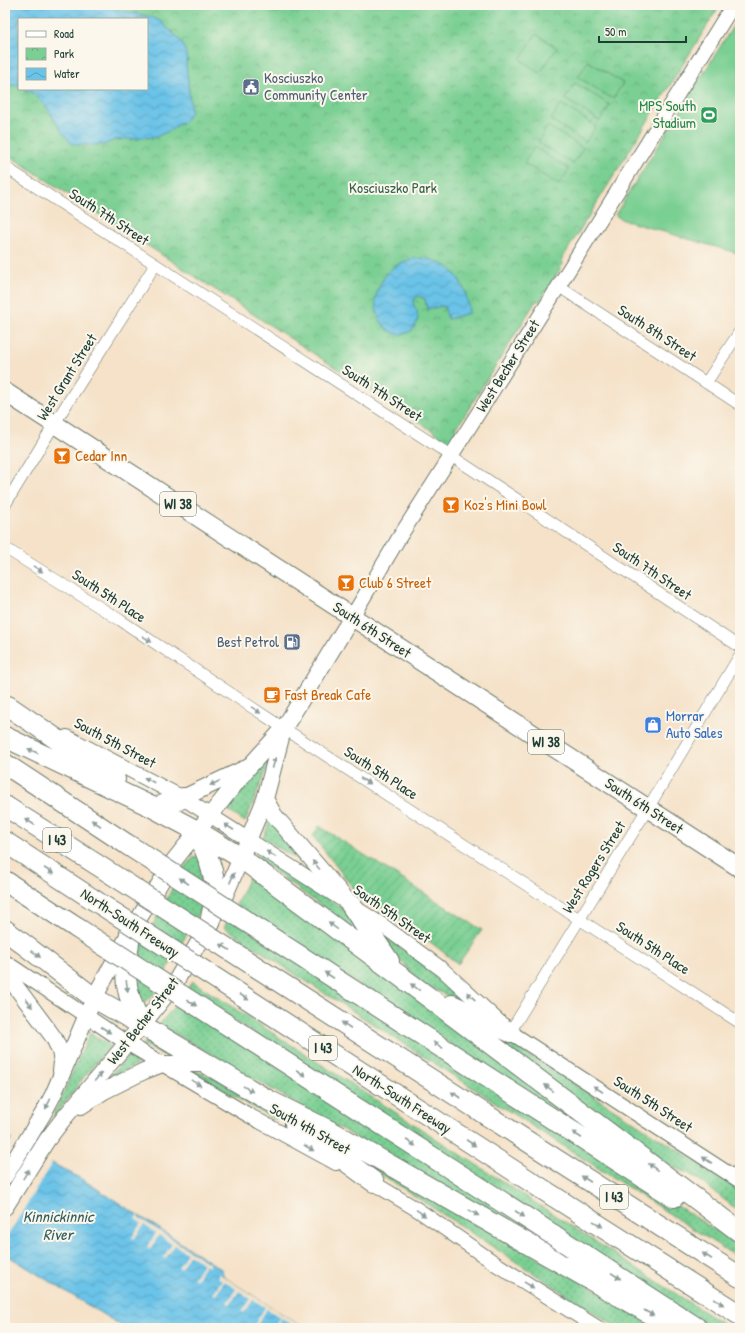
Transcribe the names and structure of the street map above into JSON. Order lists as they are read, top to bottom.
{
  "streets": {
    "highway": ["I 43", "North-South Freeway"],
    "main road": ["West Becher Street", "WI 38", "South 6th Street"],
    "street": [
      "South 7th Street",
      "South 8th Street",
      "West Grant Street",
      "South 5th Place",
      "South 5th Street",
      "West Rogers Street",
      "South 4th Street"
    ]
  },
  "crossings": [
    ["South 7th Street", "West Becher Street"],
    ["South 7th Street", "West Grant Street"],
    ["South 8th Street", "West Becher Street"],
    ["West Becher Street", "South 5th Place"],
    ["West Becher Street", "South 6th Street"],
    ["West Becher Street", "South 5th Street"],
    ["West Becher Street", "South 4th Street"],
    ["West Grant Street", "South 6th Street"],
    ["South 5th Place", "West Rogers Street"],
    ["South 6th Street", "West Rogers Street"],
    ["South 5th Street", "West Rogers Street"]
  ],
  "one_way": ["South 5th Place", "South 5th Street", "South 4th Street"],
  "water": ["Kinnickinnic River"],
  "parks": ["Kosciuszko Park"],
  "places": {
    "public building": ["Kosciuszko Community Center"],
    "sports": ["MPS South Stadium"],
    "bar": ["Cedar Inn", "Koz's Mini Bowl", "Club 6 Street"],
    "fuel station": ["Best Petrol"],
    "cafe": ["Fast Break Cafe"],
    "shop": ["Morrar Auto Sales"]
  },
  "legend": ["Road", "Park", "Water"],
  "scale_bar": "50 m"
}
